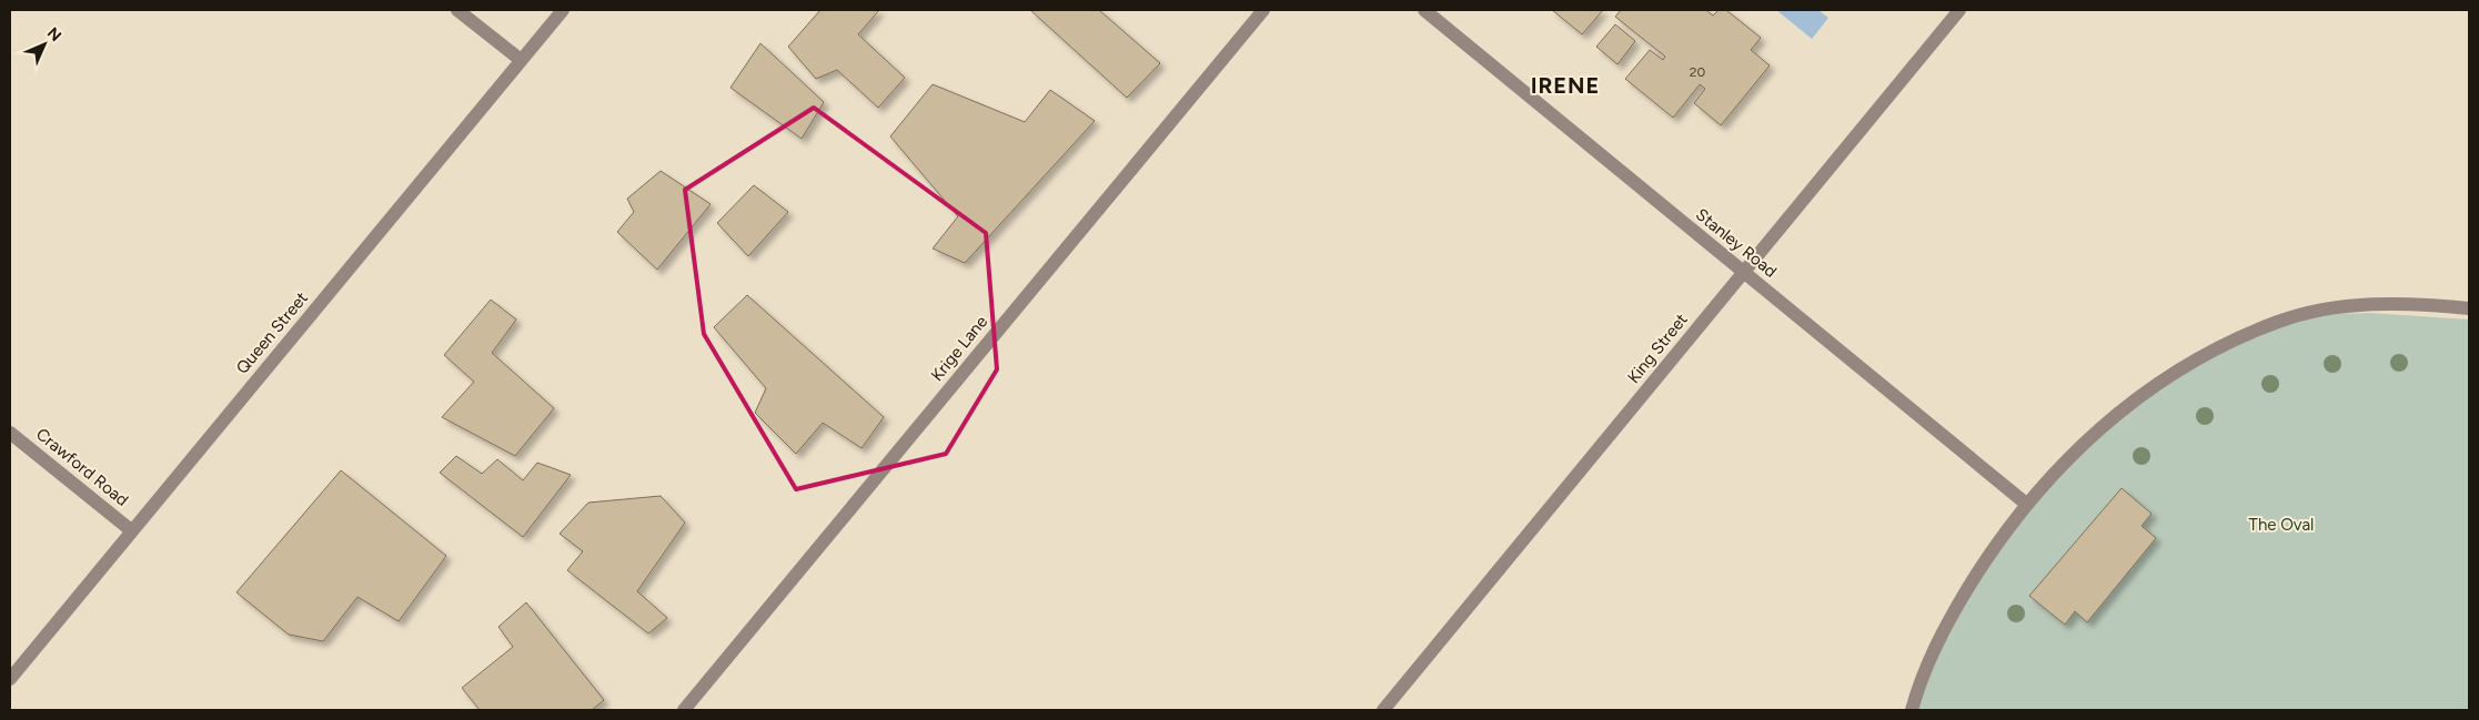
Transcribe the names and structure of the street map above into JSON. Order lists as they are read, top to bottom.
{
  "streets": {
    "street": [
      "Stanley Road",
      "Queen Street",
      "Krige Lane",
      "King Street",
      "Crawford Road"
    ]
  },
  "crossings": [
    ["Stanley Road", "King Street"],
    ["Queen Street", "Crawford Road"]
  ],
  "districts": ["IRENE"],
  "parks": ["The Oval"],
  "house_numbers": ["20"],
  "north": "top right"
}
